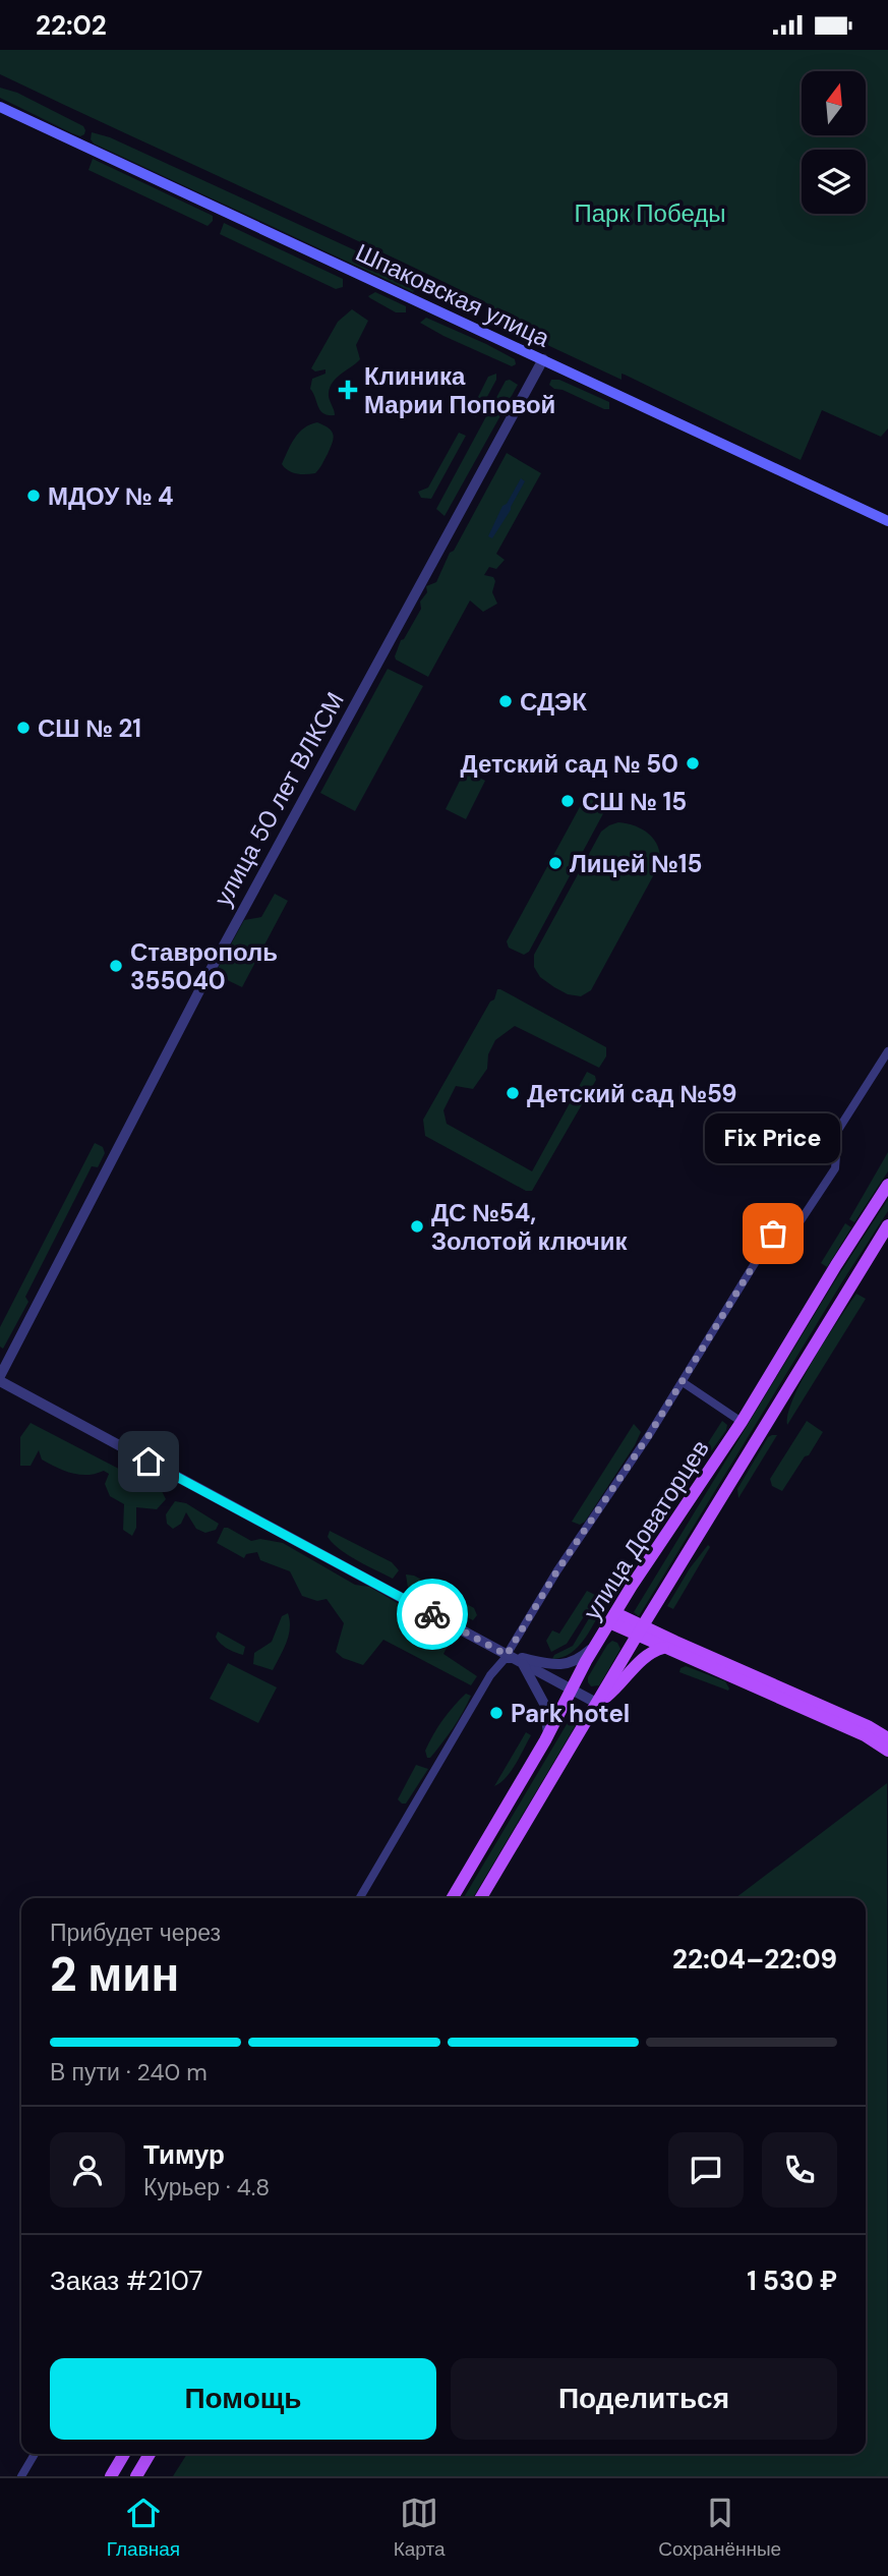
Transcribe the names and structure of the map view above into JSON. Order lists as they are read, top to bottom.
{
  "streets": {
    "main road": ["Шпаковская улица", "улица Доваторцев"],
    "street": ["улица 50 лет ВЛКСМ"]
  },
  "crossings": [
    ["Шпаковская улица", "улица 50 лет ВЛКСМ"]
  ],
  "parks": ["Парк Победы"],
  "places": {
    "health": ["Клиника Марии Поповой"],
    "other": [
      "МДОУ № 4",
      "СДЭК",
      "СШ № 21",
      "Детский сад № 50",
      "СШ № 15",
      "Лицей №15",
      "Ставрополь 355040",
      "Детский сад №59",
      "ДС №54, Золотой ключик",
      "Fix Price",
      "Park hotel"
    ]
  },
  "north": "top",
  "page": {
    "status": "22:02",
    "bubble": "Fix Price",
    "heading": ["2 мин", "Прибудет через", "22:04–22:09"],
    "panel": [
      "Тимур",
      "Курьер · 4.8",
      "Заказ #2107",
      "1 530 ₽"
    ],
    "bar": "В пути · 240 m",
    "buttons": ["Помощь", "Поделиться"],
    "tabs": ["Главная", "Карта", "Сохранённые"]
  }
}
